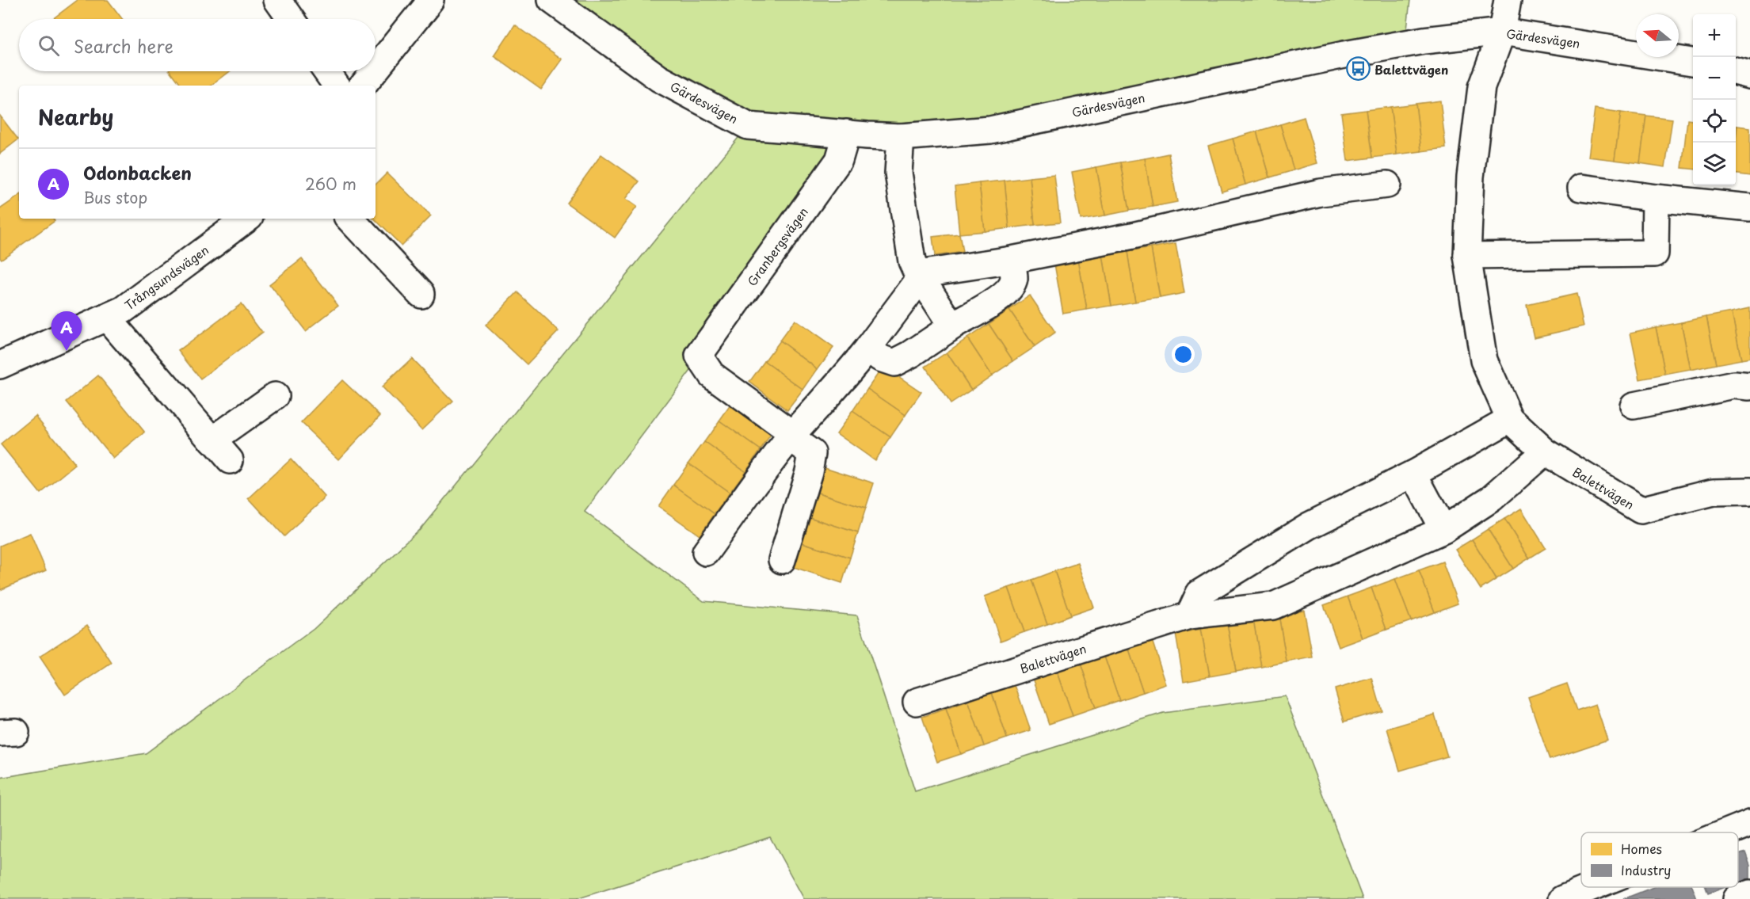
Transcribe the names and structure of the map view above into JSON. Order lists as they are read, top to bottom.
{
  "streets": {
    "street": [
      "Gärdesvägen",
      "Granbergsvägen",
      "Trångsundsvägen",
      "Balettvägen"
    ]
  },
  "crossings": [
    ["Gärdesvägen", "Granbergsvägen"],
    ["Gärdesvägen", "Balettvägen"]
  ],
  "places": {
    "bus stop": ["Balettvägen"]
  },
  "legend": ["Homes", "Industry"],
  "north": "left",
  "page": {
    "map_buttons": ["+", "−"],
    "search": "Search here",
    "heading": "Nearby",
    "list": [
      {
        "mark": "A",
        "name": "Odonbacken",
        "note": "Bus stop",
        "value": "260 m"
      }
    ],
    "pins": "A"
  }
}
